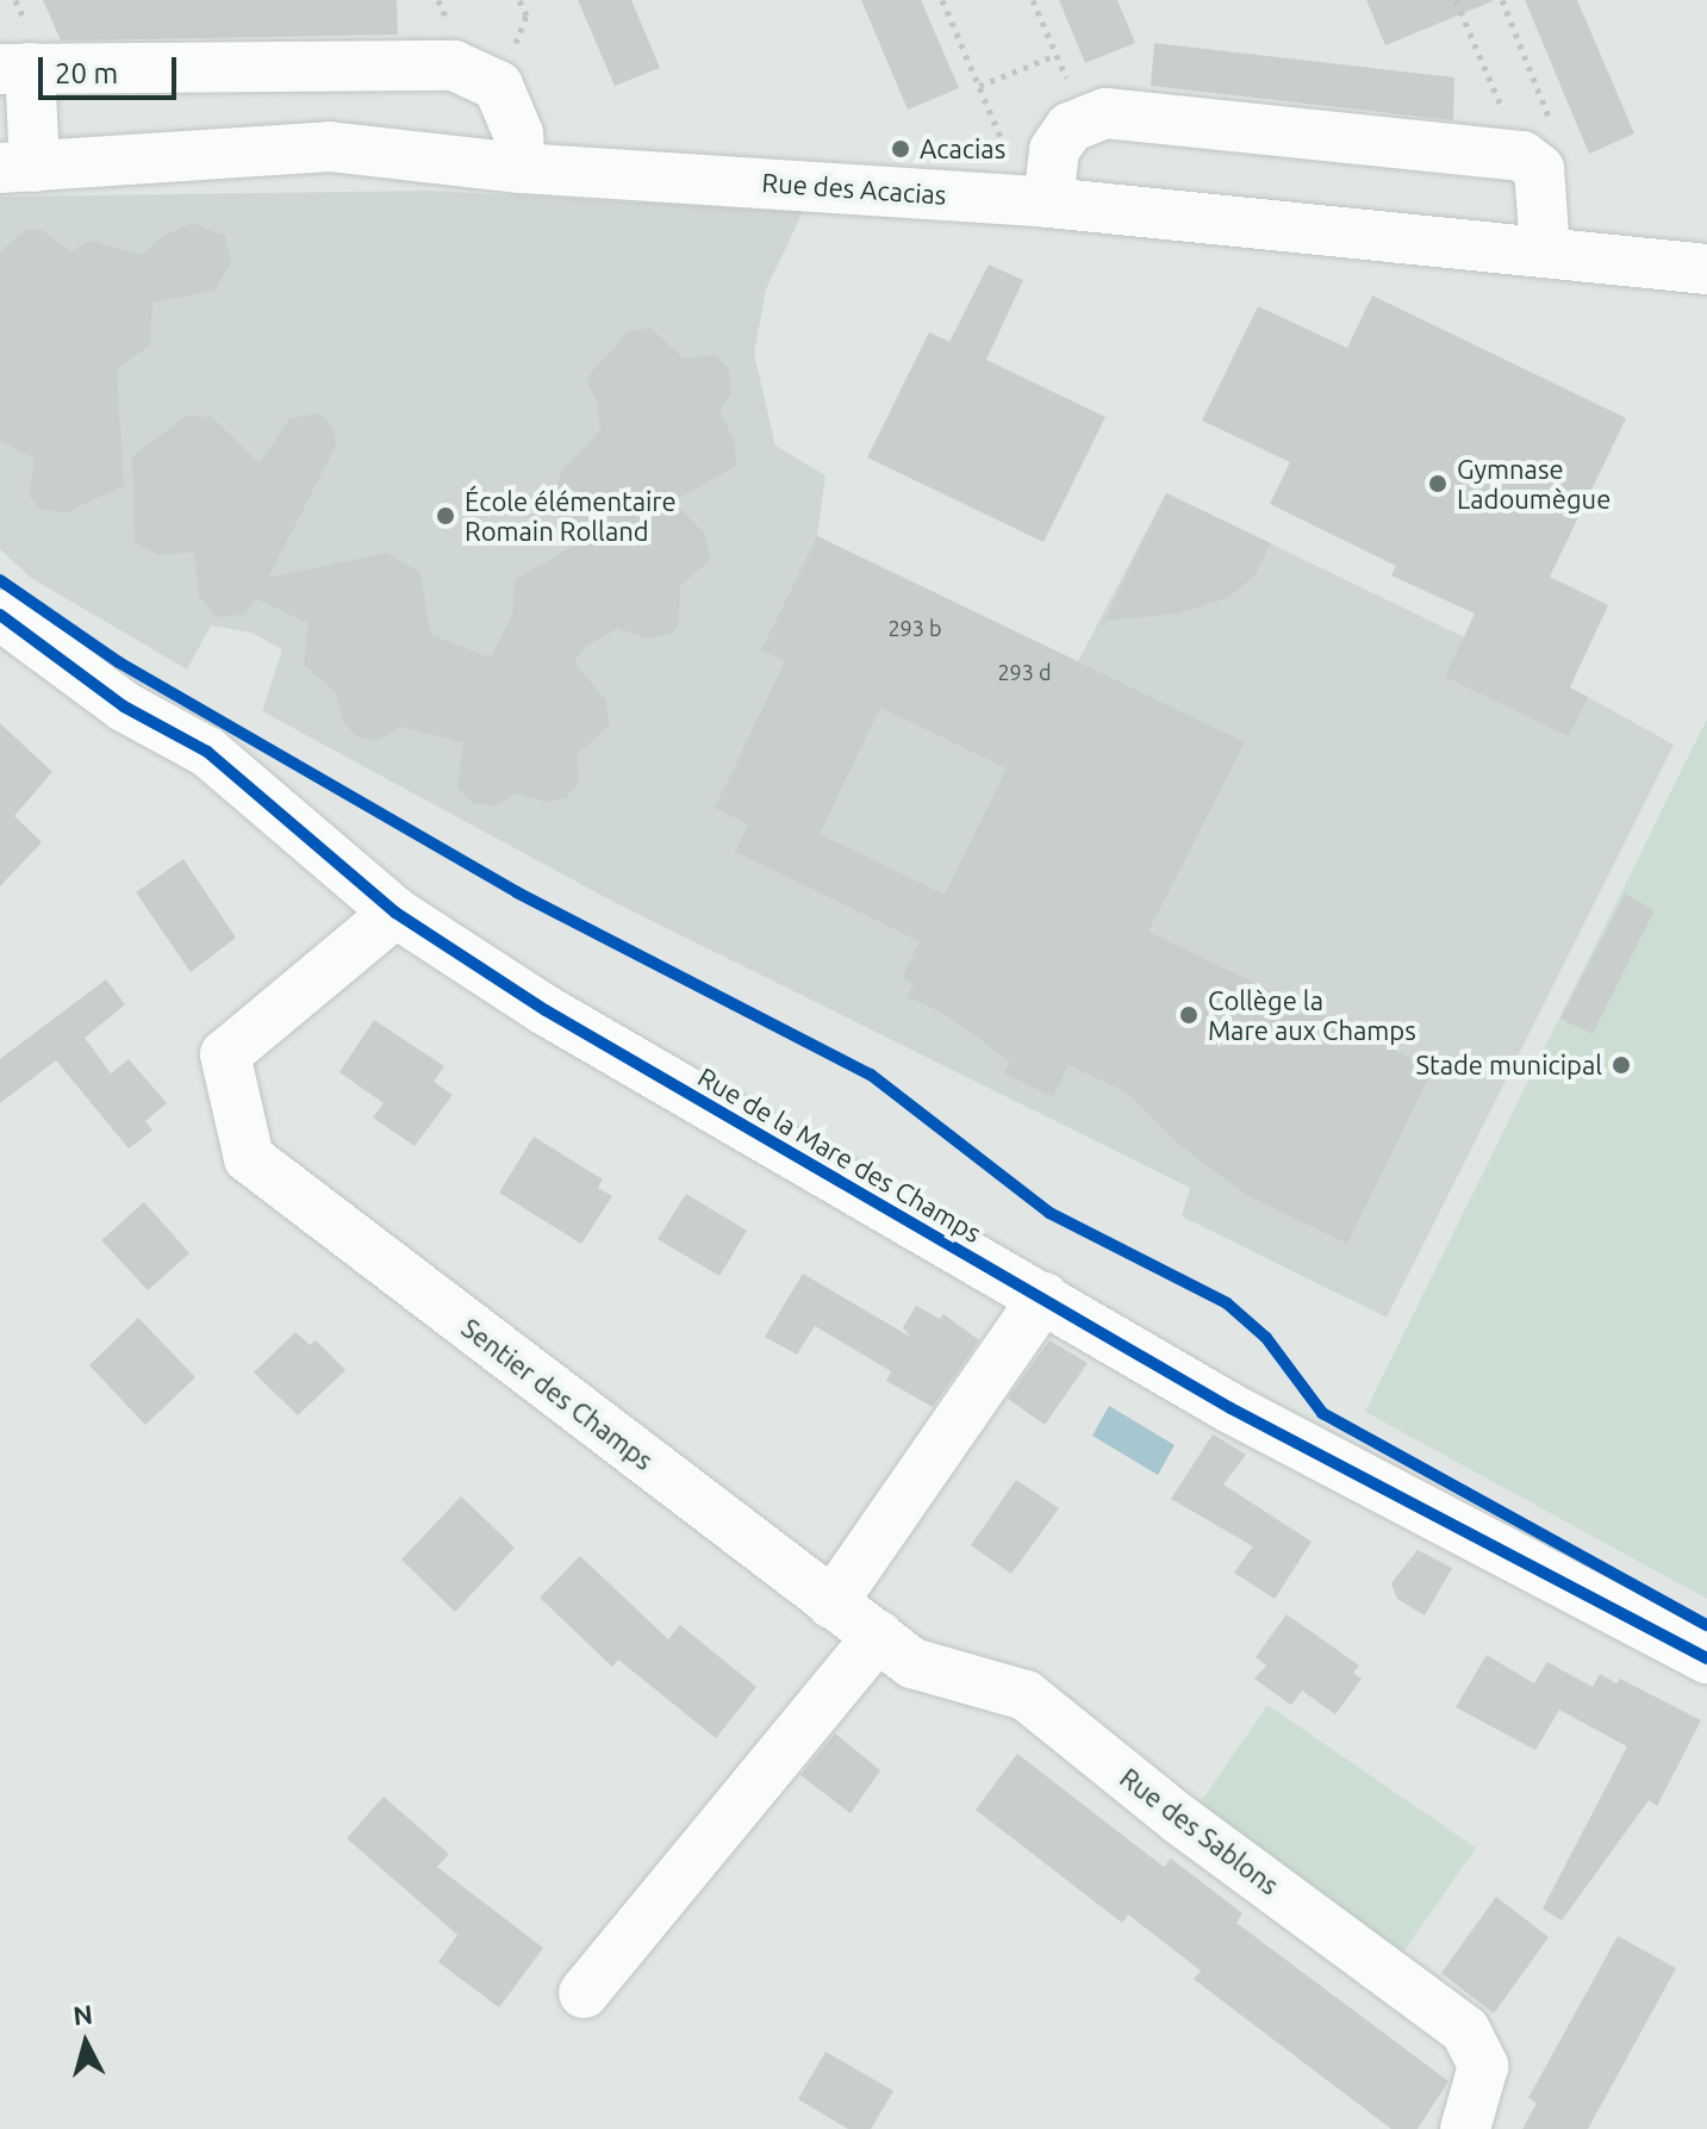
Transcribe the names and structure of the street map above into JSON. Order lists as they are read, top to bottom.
{
  "streets": {
    "street": [
      "Rue des Acacias",
      "Rue de la Mare des Champs",
      "Sentier des Champs",
      "Rue des Sablons"
    ]
  },
  "crossings": [
    ["Rue de la Mare des Champs", "Sentier des Champs"],
    ["Sentier des Champs", "Rue des Sablons"]
  ],
  "places": [
    "Acacias",
    "Gymnase Ladoumègue",
    "École élémentaire Romain Rolland",
    "Collège la Mare aux Champs",
    "Stade municipal"
  ],
  "house_numbers": ["293 b", "293 d"],
  "scale_bar": "20 m",
  "north": "top"
}
